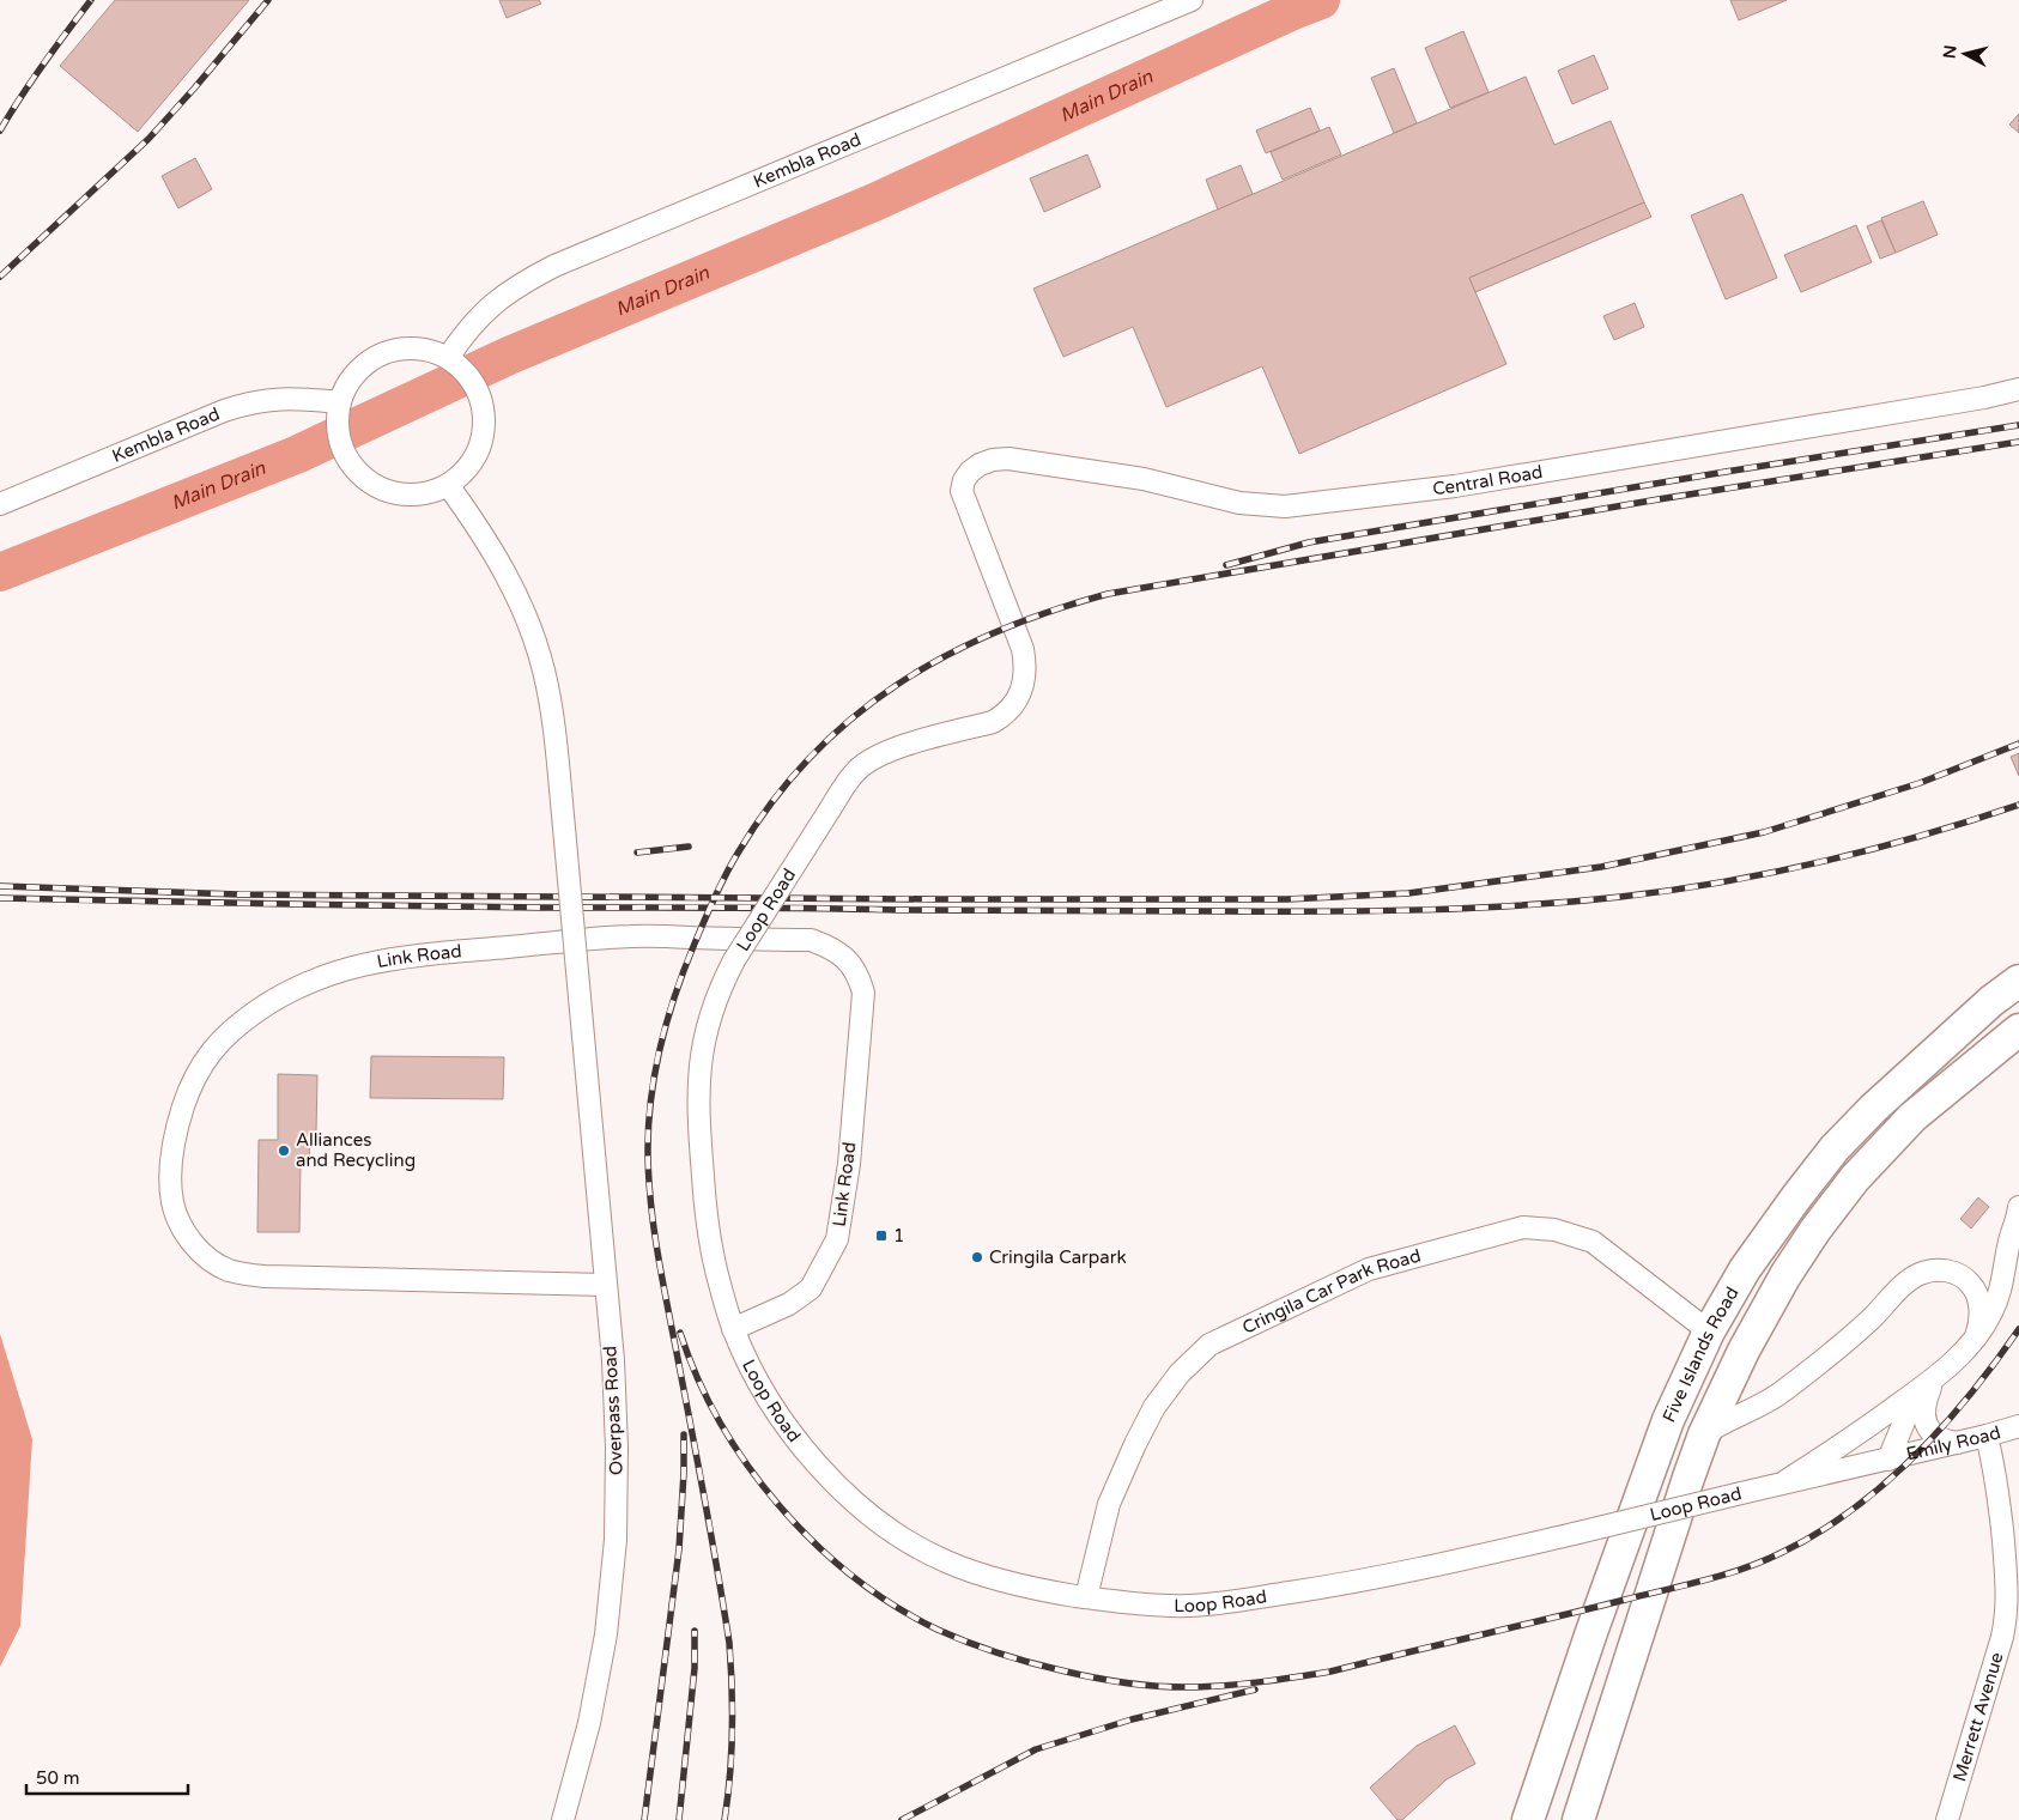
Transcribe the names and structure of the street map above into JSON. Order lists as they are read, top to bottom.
{
  "streets": {
    "main road": ["Five Islands Road"],
    "street": [
      "Kembla Road",
      "Central Road",
      "Loop Road",
      "Link Road",
      "Cringila Car Park Road",
      "Overpass Road",
      "Emily Road",
      "Merrett Avenue"
    ]
  },
  "crossings": [
    ["Kembla Road", "Overpass Road"],
    ["Central Road", "Loop Road"],
    ["Loop Road", "Link Road"],
    ["Loop Road", "Cringila Car Park Road"],
    ["Loop Road", "Emily Road"],
    ["Link Road", "Overpass Road"],
    ["Cringila Car Park Road", "Five Islands Road"],
    ["Emily Road", "Merrett Avenue"]
  ],
  "water": ["Main Drain"],
  "places": {
    "other": ["Alliances and Recycling", "Cringila Carpark"],
    "transit": ["1"]
  },
  "scale_bar": "50 m",
  "north": "left"
}
